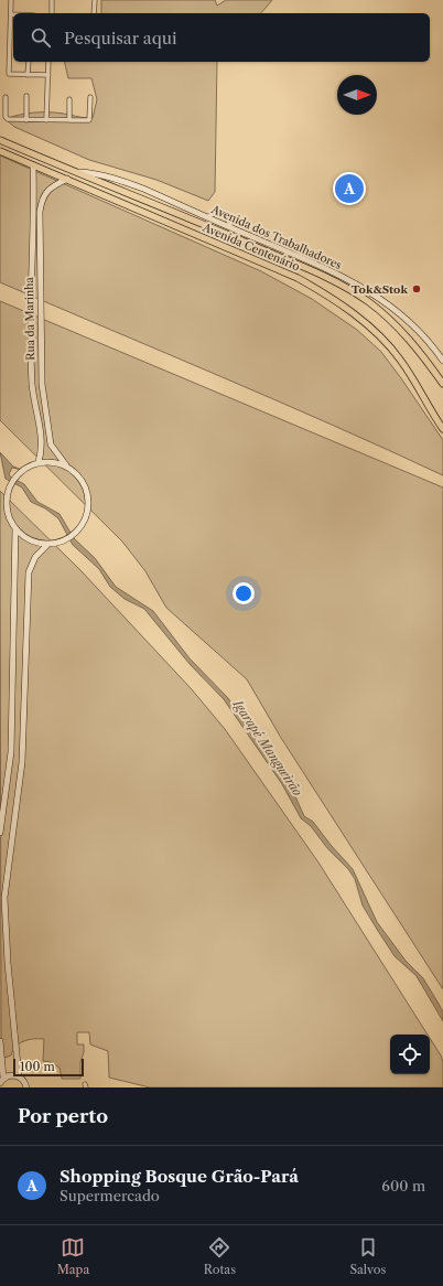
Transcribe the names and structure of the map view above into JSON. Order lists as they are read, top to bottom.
{
  "streets": {
    "main road": ["Avenida dos Trabalhadores", "Avenida Centenário", "Rua da Marinha"]
  },
  "crossings": [
    ["Avenida dos Trabalhadores", "Avenida Centenário"],
    ["Avenida Centenário", "Rua da Marinha"]
  ],
  "water": ["Igarapé Mangueirão"],
  "places": ["Tok&Stok"],
  "scale_bar": "100 m",
  "north": "right",
  "page": {
    "search": "Pesquisar aqui",
    "pins": "A",
    "scale": "100 m",
    "heading": "Por perto",
    "list": [
      {
        "mark": "A",
        "name": "Shopping Bosque Grão-Pará",
        "note": "Supermercado",
        "value": "600 m"
      }
    ],
    "nav": ["Mapa", "Rotas", "Salvos"]
  }
}
